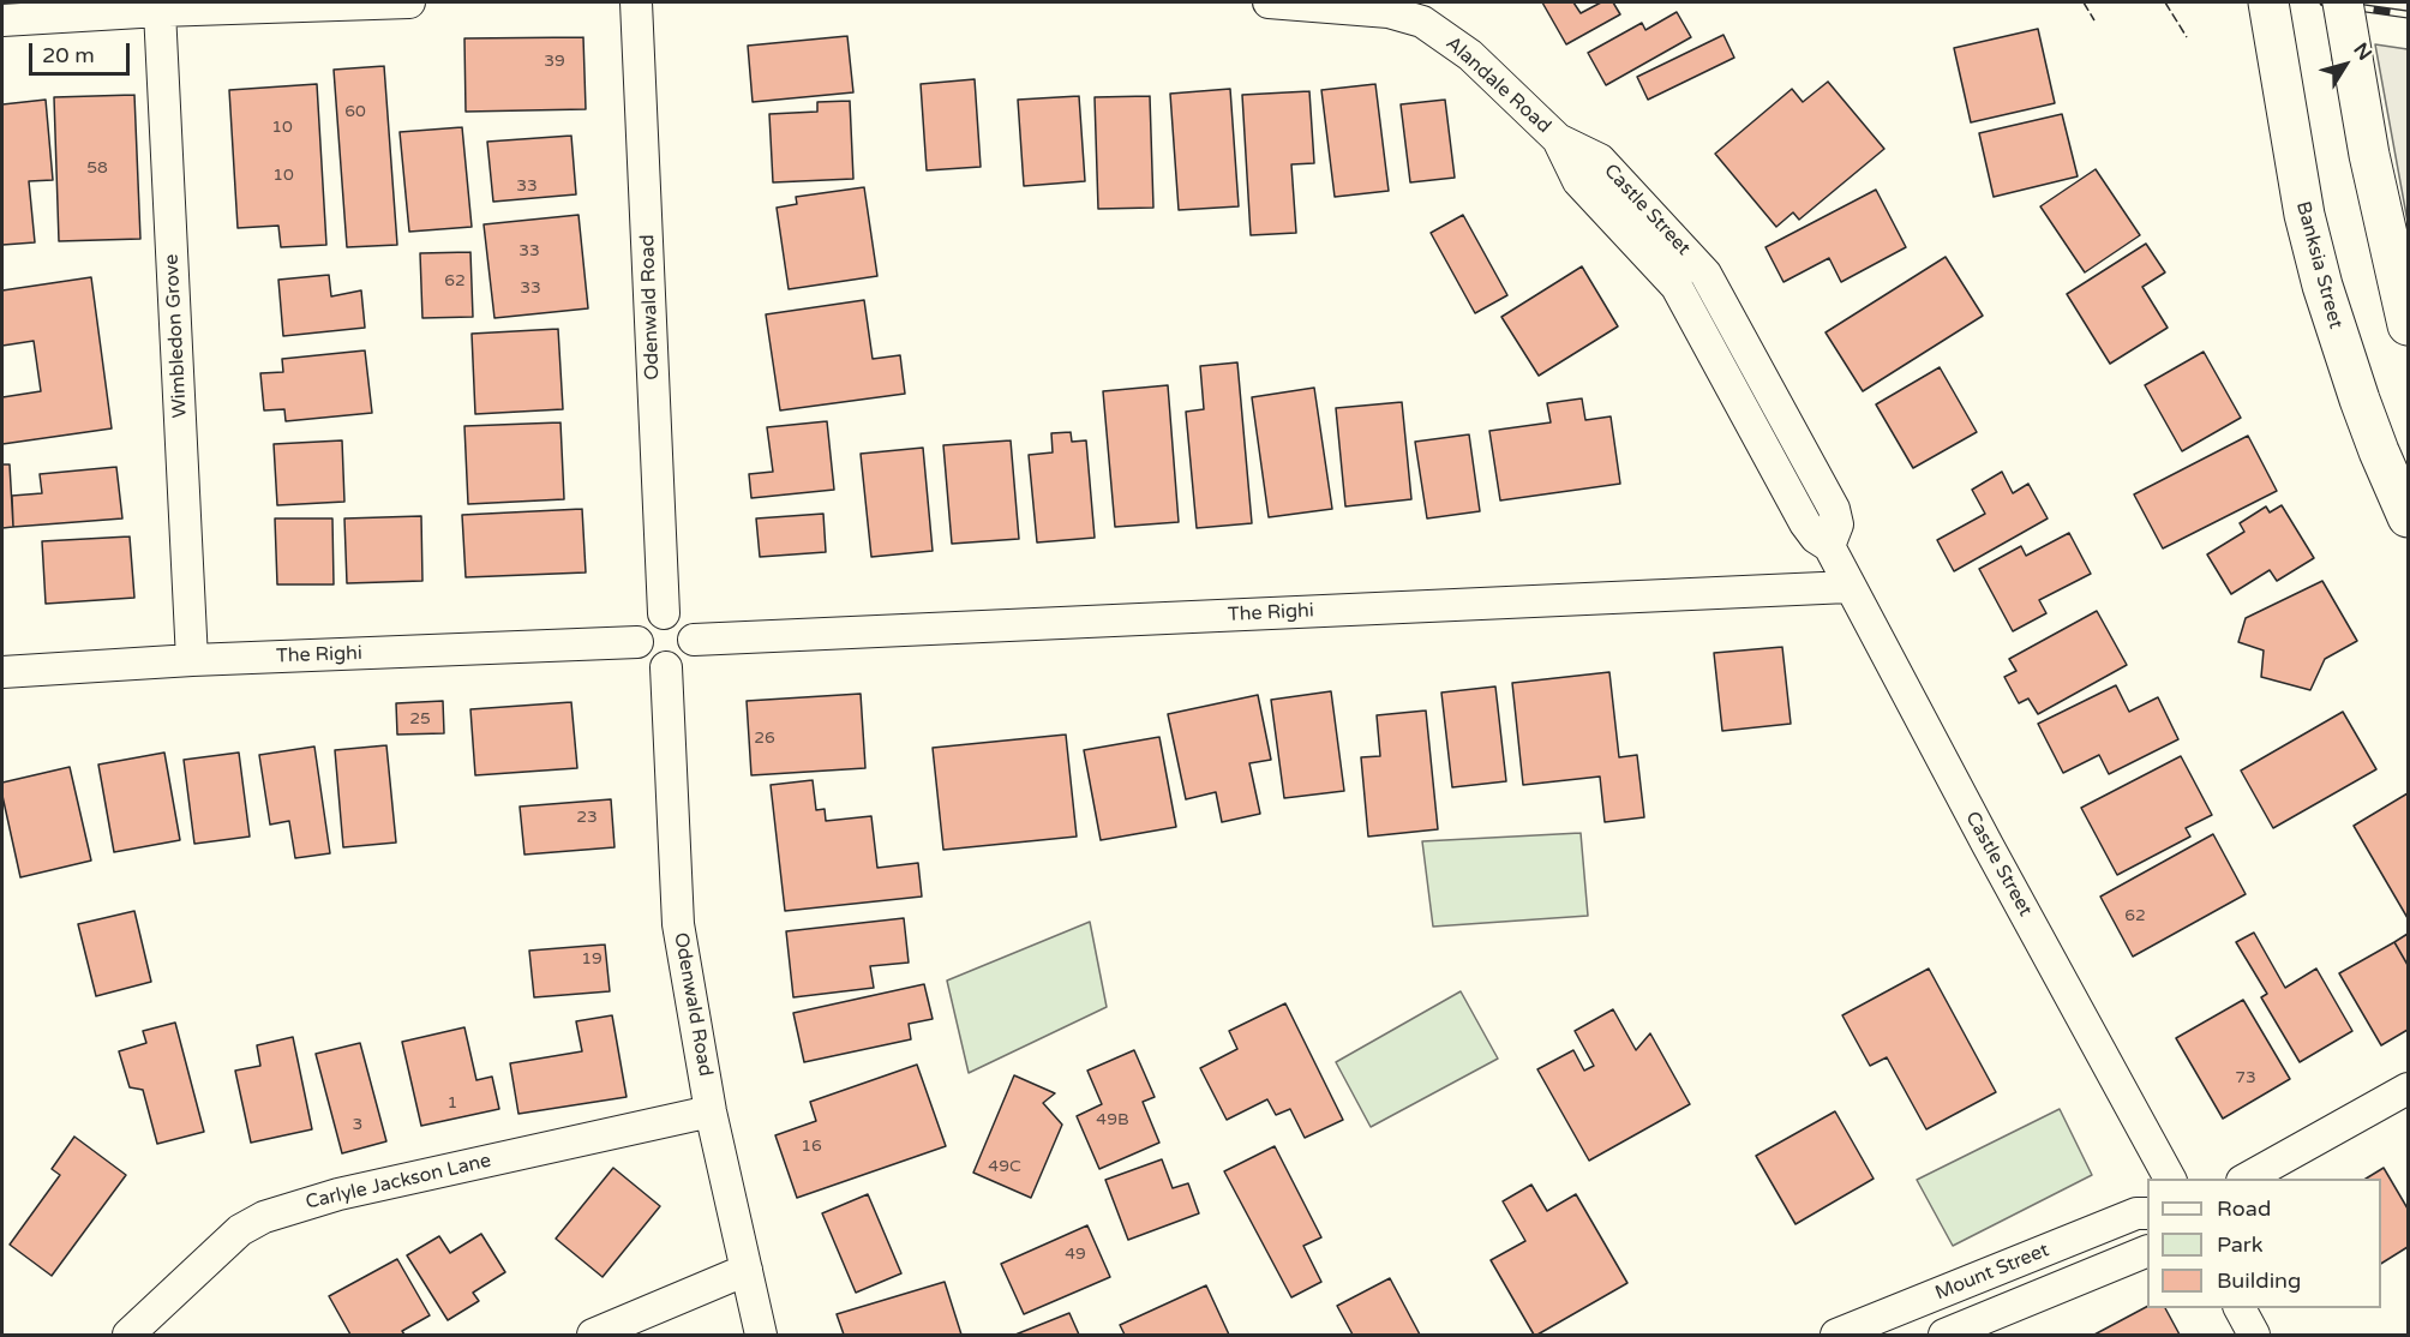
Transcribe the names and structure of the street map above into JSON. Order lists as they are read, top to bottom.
{
  "streets": {
    "highway": ["Banksia Street"],
    "street": [
      "Alandale Road",
      "Castle Street",
      "Odenwald Road",
      "Wimbledon Grove",
      "The Righi",
      "Carlyle Jackson Lane",
      "Mount Street"
    ]
  },
  "crossings": [
    ["Alandale Road", "Castle Street"],
    ["Castle Street", "The Righi"],
    ["Odenwald Road", "The Righi"],
    ["Odenwald Road", "Carlyle Jackson Lane"],
    ["Wimbledon Grove", "The Righi"]
  ],
  "house_numbers": [
    "39",
    "60",
    "10",
    "58",
    "10",
    "33",
    "33",
    "62",
    "33",
    "25",
    "26",
    "23",
    "62",
    "19",
    "73",
    "1",
    "49B",
    "3",
    "16",
    "49C",
    "49"
  ],
  "legend": ["Road", "Park", "Building"],
  "scale_bar": "20 m",
  "north": "top right"
}
